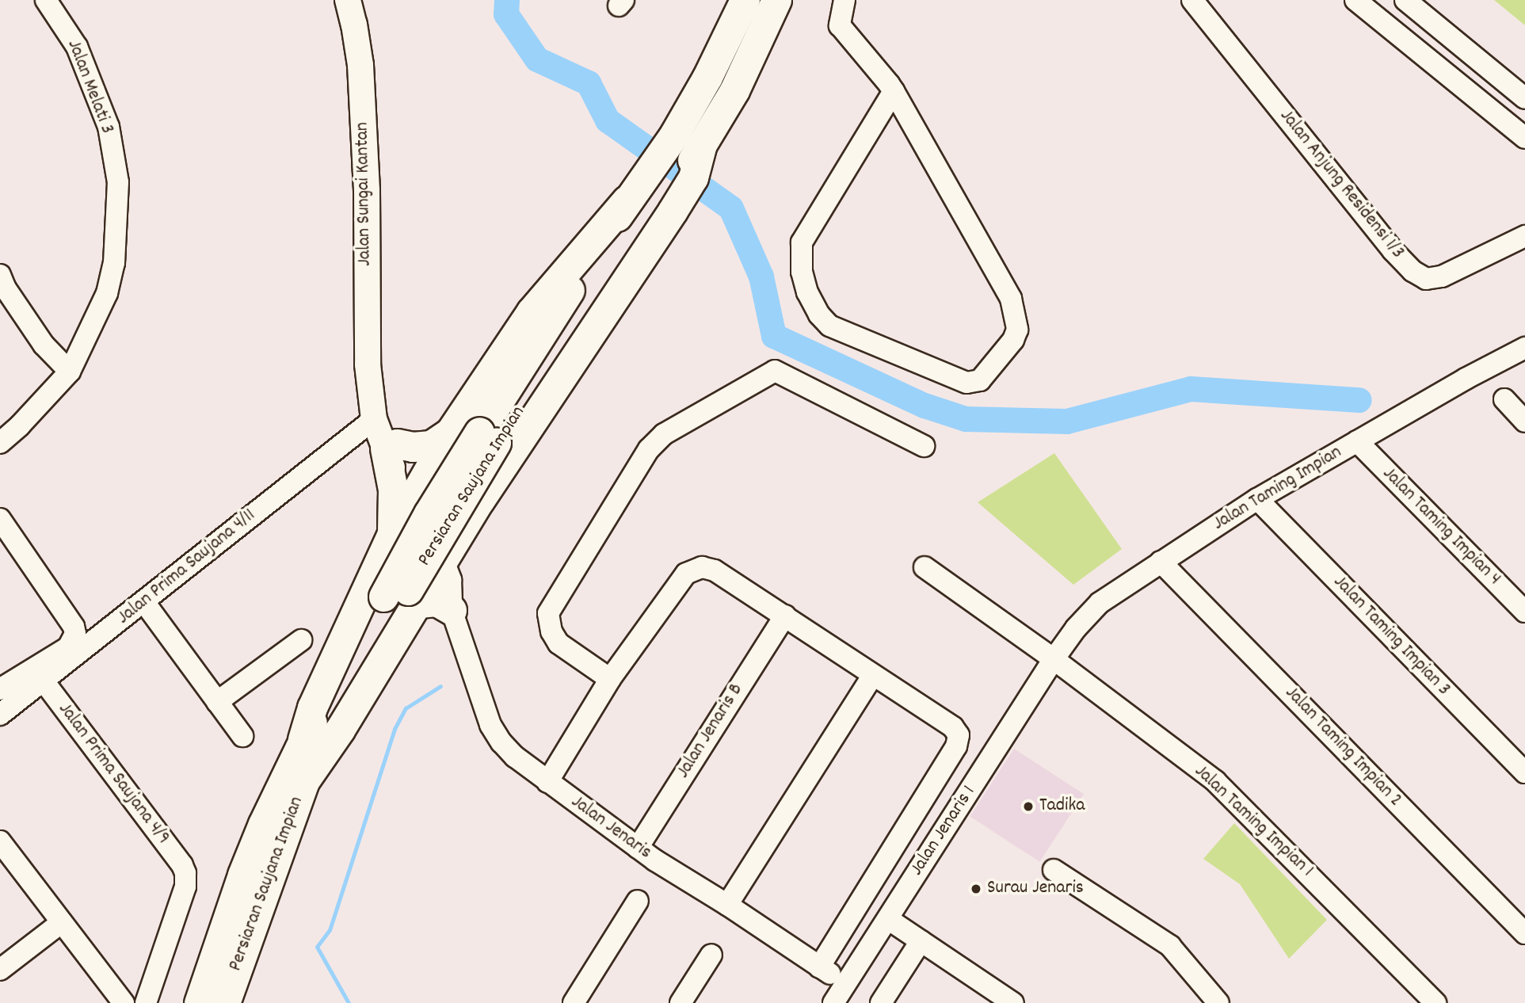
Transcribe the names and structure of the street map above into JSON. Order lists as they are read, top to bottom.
{
  "streets": {
    "highway": ["Persiaran Saujana Impian"],
    "main road": ["Jalan Sungai Kantan"],
    "street": [
      "Jalan Melati 3",
      "Jalan Anjung Residensi 1/3",
      "Jalan Taming Impian",
      "Jalan Taming Impian 4",
      "Jalan Prima Saujana 4/11",
      "Jalan Taming Impian 3",
      "Jalan Jenaris B",
      "Jalan Taming Impian 2",
      "Jalan Prima Saujana 4/9",
      "Jalan Taming Impian 1",
      "Jalan Jenaris",
      "Jalan Jenaris 1"
    ]
  },
  "crossings": [
    ["Jalan Sungai Kantan", "Jalan Prima Saujana 4/11"],
    ["Jalan Sungai Kantan", "Jalan Jenaris"],
    ["Jalan Taming Impian", "Jalan Taming Impian 4"],
    ["Jalan Taming Impian", "Jalan Taming Impian 3"],
    ["Jalan Taming Impian", "Jalan Taming Impian 2"],
    ["Jalan Taming Impian", "Jalan Taming Impian 1"],
    ["Jalan Taming Impian", "Jalan Jenaris 1"],
    ["Jalan Prima Saujana 4/11", "Jalan Prima Saujana 4/9"],
    ["Jalan Jenaris B", "Jalan Jenaris"],
    ["Jalan Taming Impian 1", "Jalan Jenaris 1"],
    ["Jalan Jenaris", "Jalan Jenaris 1"]
  ],
  "places": ["Tadika", "Surau Jenaris"]
}
